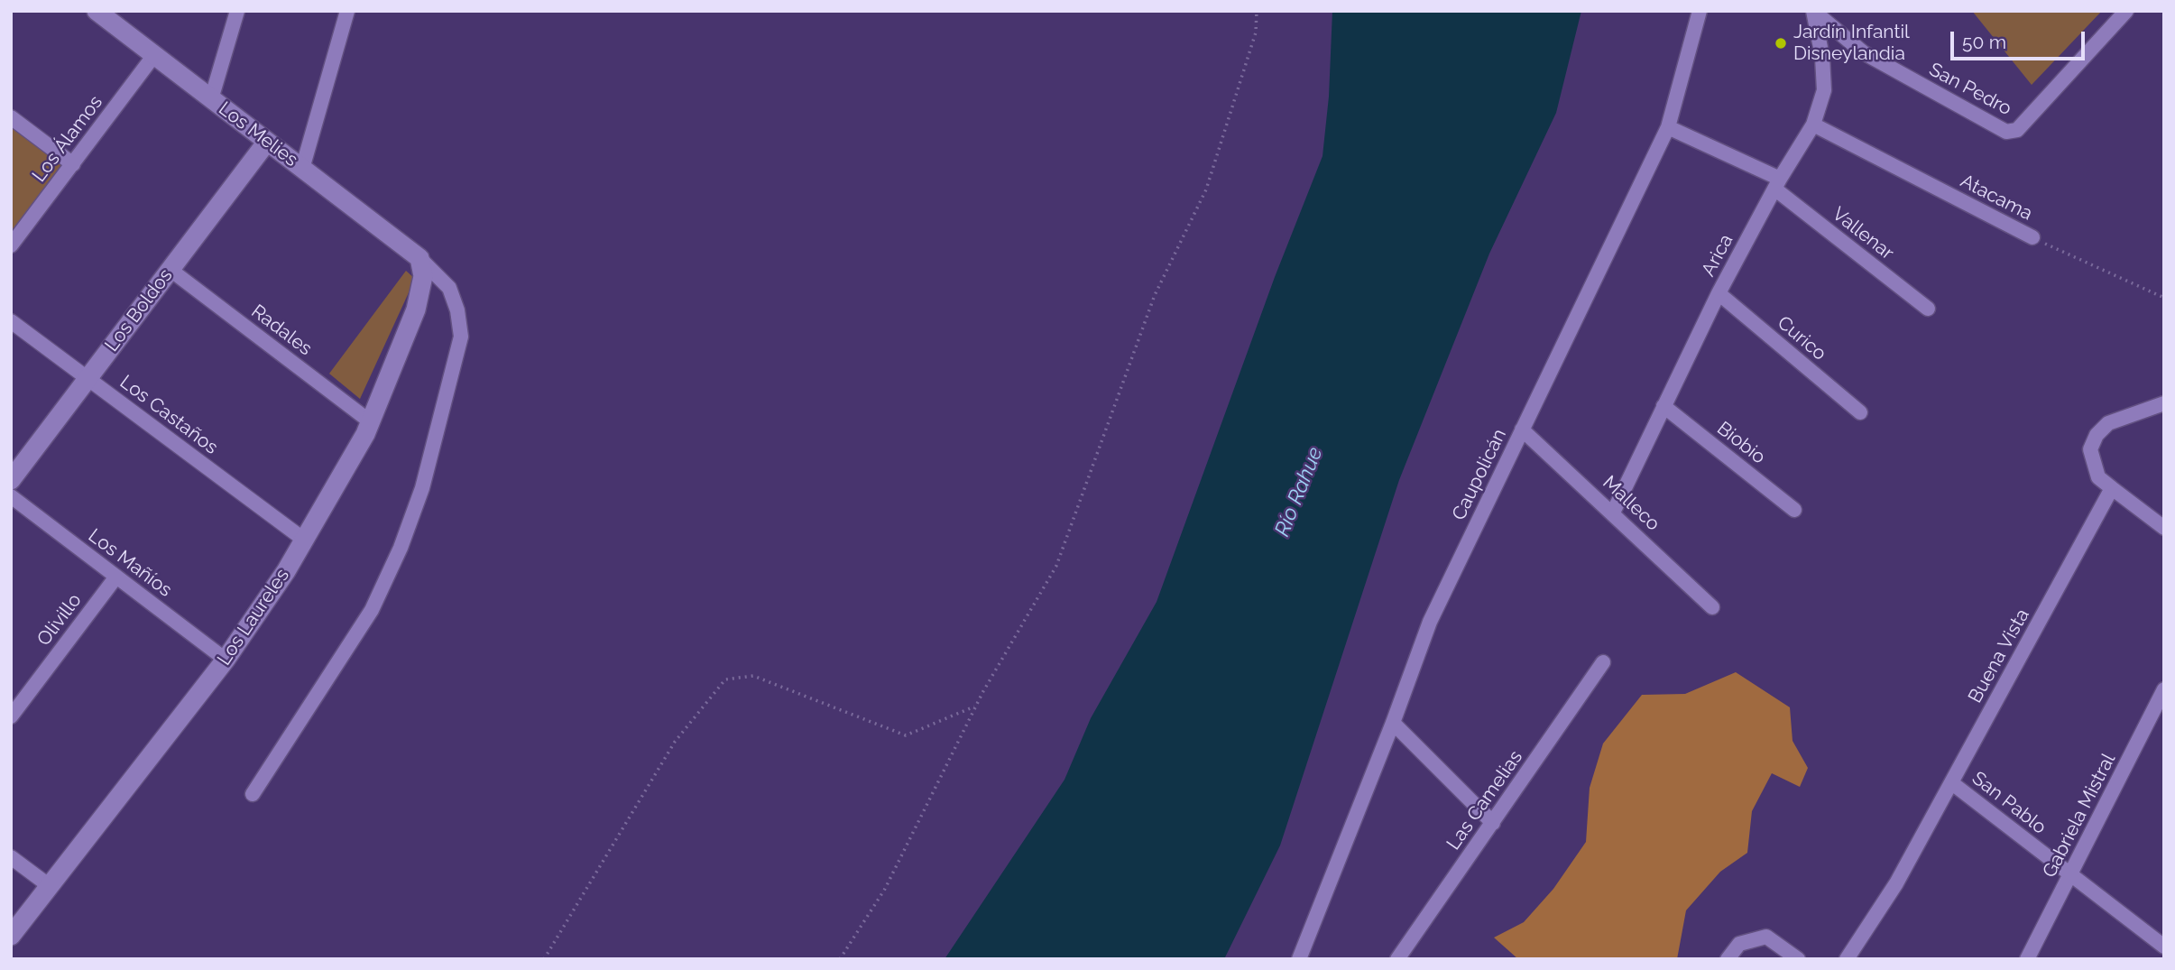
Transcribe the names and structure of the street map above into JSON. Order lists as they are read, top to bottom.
{
  "streets": {
    "street": [
      "San Pedro",
      "Los Melies",
      "Los Álamos",
      "Atacama",
      "Vallenar",
      "Arica",
      "Los Boldos",
      "Radales",
      "Curico",
      "Los Castaños",
      "Biobio",
      "Caupolicán",
      "Malleco",
      "Los Mañíos",
      "Los Laureles",
      "Olivillo",
      "Buena Vista",
      "Las Camelias",
      "San Pablo",
      "Gabriela Mistral"
    ]
  },
  "crossings": [
    ["San Pedro", "Arica"],
    ["Los Melies", "Los Álamos"],
    ["Los Melies", "Los Boldos"],
    ["Los Melies", "Los Laureles"],
    ["Atacama", "Arica"],
    ["Vallenar", "Arica"],
    ["Vallenar", "Caupolicán"],
    ["Arica", "Curico"],
    ["Arica", "Biobio"],
    ["Arica", "Malleco"],
    ["Los Boldos", "Radales"],
    ["Los Boldos", "Los Castaños"],
    ["Radales", "Los Laureles"],
    ["Los Castaños", "Los Laureles"],
    ["Caupolicán", "Malleco"],
    ["Los Mañíos", "Los Laureles"],
    ["Los Mañíos", "Olivillo"],
    ["Buena Vista", "San Pablo"],
    ["San Pablo", "Gabriela Mistral"]
  ],
  "water": ["Río Rahue"],
  "places": ["Jardín Infantil Disneylandia"],
  "scale_bar": "50 m"
}
